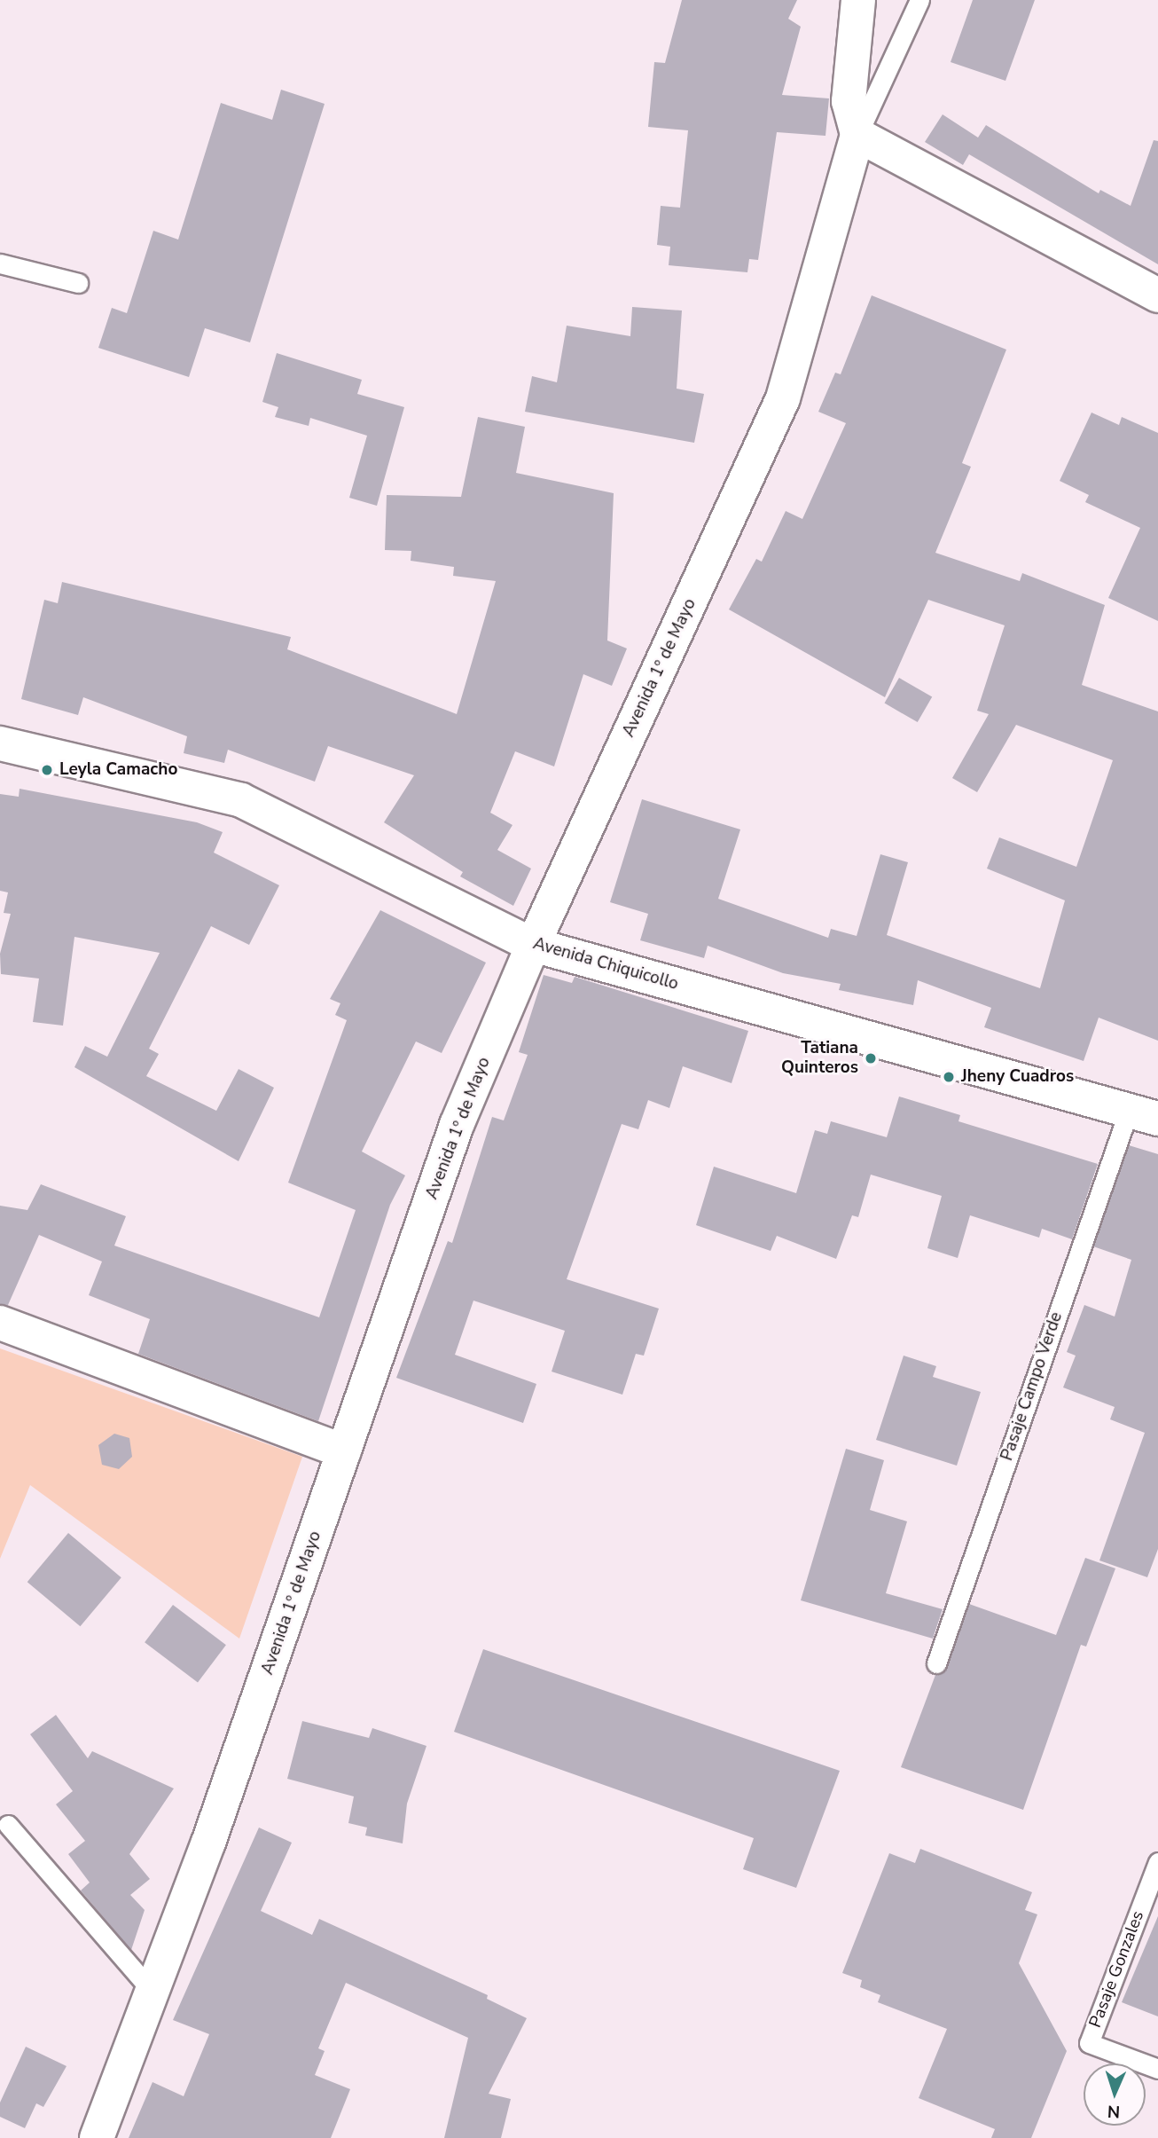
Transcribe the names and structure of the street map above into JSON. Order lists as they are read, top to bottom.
{
  "streets": {
    "main road": ["Avenida 1º de Mayo", "Avenida Chiquicollo"],
    "lane": ["Pasaje Campo Verde", "Pasaje Gonzales"]
  },
  "crossings": [
    ["Avenida 1º de Mayo", "Avenida Chiquicollo"],
    ["Avenida Chiquicollo", "Pasaje Campo Verde"]
  ],
  "places": ["Leyla Camacho", "Tatiana Quinteros", "Jheny Cuadros"],
  "north": "bottom"
}
